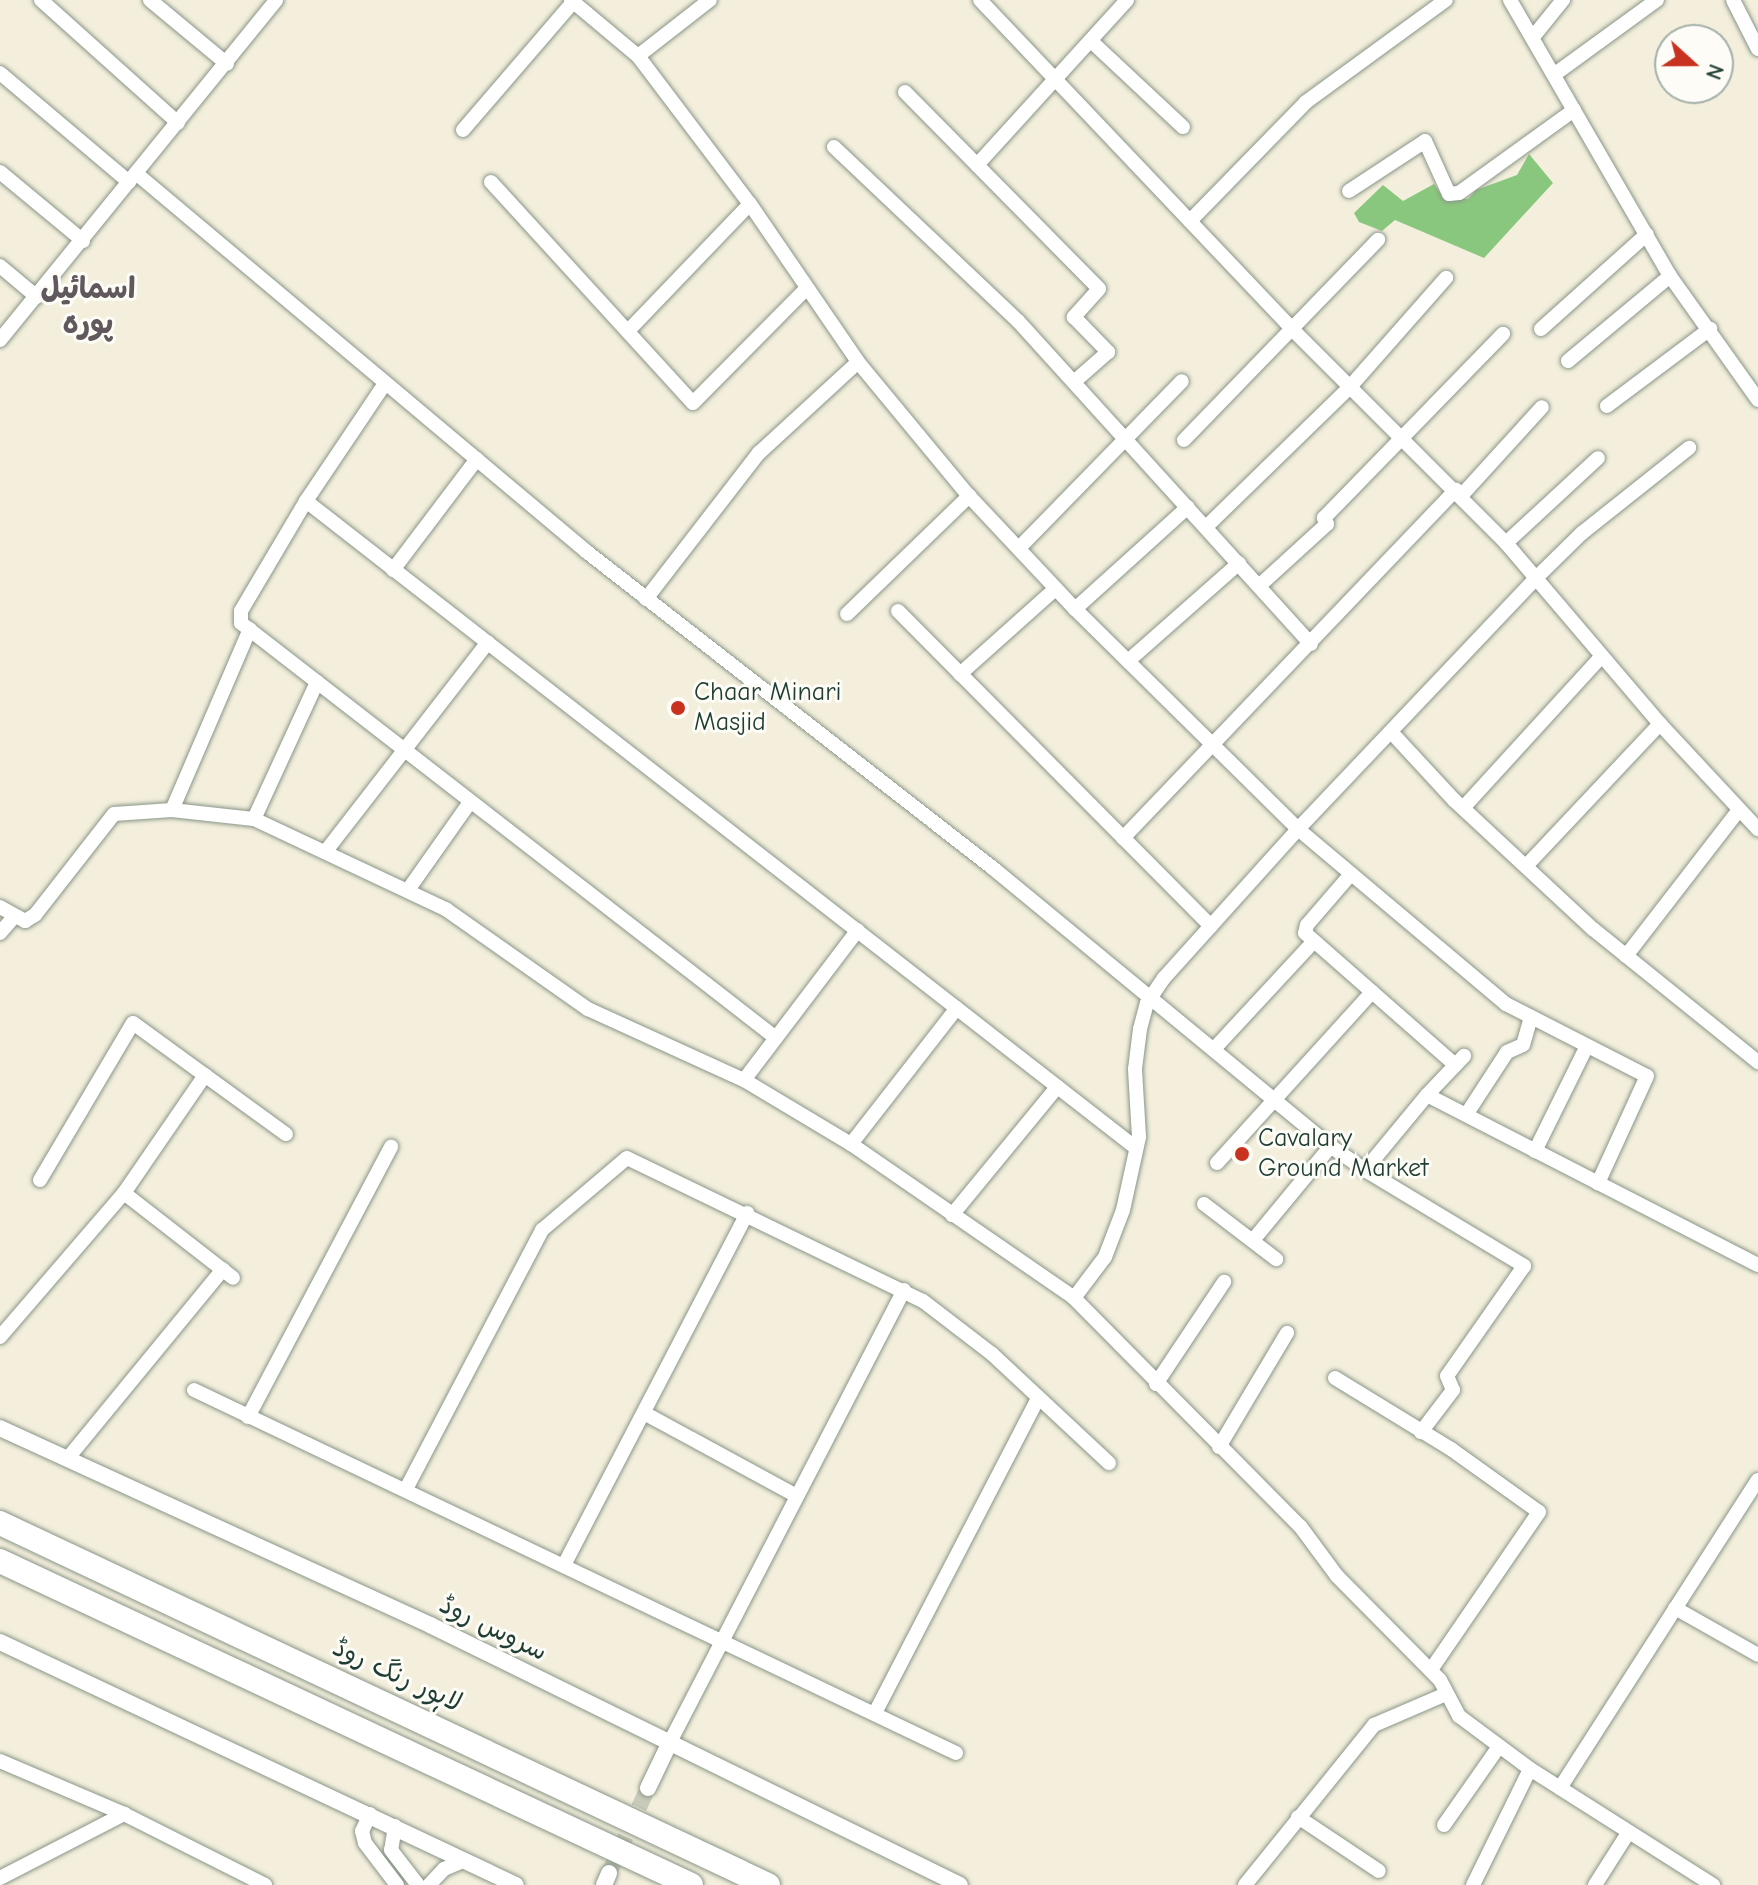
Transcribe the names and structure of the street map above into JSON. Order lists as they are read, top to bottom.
{
  "streets": {
    "highway": ["لاہور رنگ روڈ"],
    "street": ["سروس روڈ"]
  },
  "districts": ["اسمائیل پورہ"],
  "places": ["Chaar Minari Masjid", "Cavalary Ground Market"],
  "north": "right"
}
